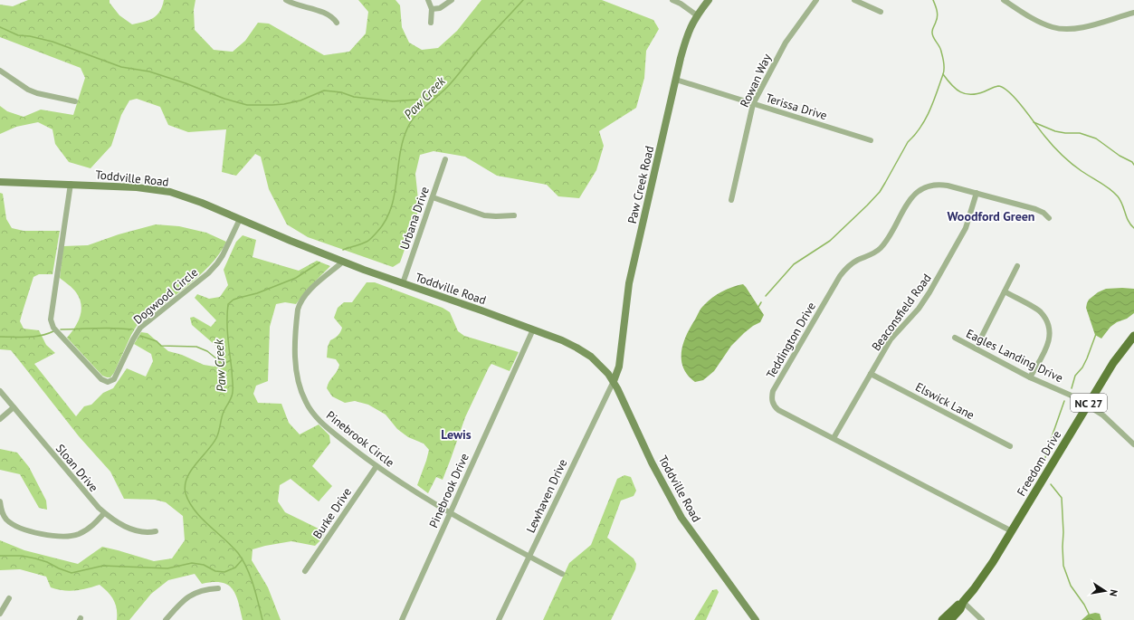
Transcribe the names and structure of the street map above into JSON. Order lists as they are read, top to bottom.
{
  "streets": {
    "main road": ["NC 27", "Freedom Drive"],
    "street": [
      "Rowan Way",
      "Terissa Drive",
      "Toddville Road",
      "Paw Creek Road",
      "Urbana Drive",
      "Dogwood Circle",
      "Beaconsfield Road",
      "Teddington Drive",
      "Eagles Landing Drive",
      "Elswick Lane",
      "Pinebrook Circle",
      "Sloan Drive",
      "Pinebrook Drive",
      "Lewhaven Drive",
      "Burke Drive"
    ]
  },
  "crossings": [
    ["Rowan Way", "Terissa Drive"],
    ["Terissa Drive", "Paw Creek Road"],
    ["Toddville Road", "Paw Creek Road"],
    ["Toddville Road", "Urbana Drive"],
    ["Toddville Road", "Dogwood Circle"],
    ["Toddville Road", "Pinebrook Circle"],
    ["Toddville Road", "Pinebrook Drive"],
    ["Toddville Road", "Lewhaven Drive"],
    ["Paw Creek Road", "Lewhaven Drive"],
    ["Beaconsfield Road", "Teddington Drive"],
    ["Beaconsfield Road", "Elswick Lane"],
    ["Teddington Drive", "Freedom Drive"],
    ["Eagles Landing Drive", "Freedom Drive"],
    ["Pinebrook Circle", "Pinebrook Drive"],
    ["Pinebrook Circle", "Lewhaven Drive"],
    ["Pinebrook Circle", "Burke Drive"]
  ],
  "districts": ["Woodford Green", "Lewis"],
  "water": ["Paw Creek"],
  "north": "right"
}
